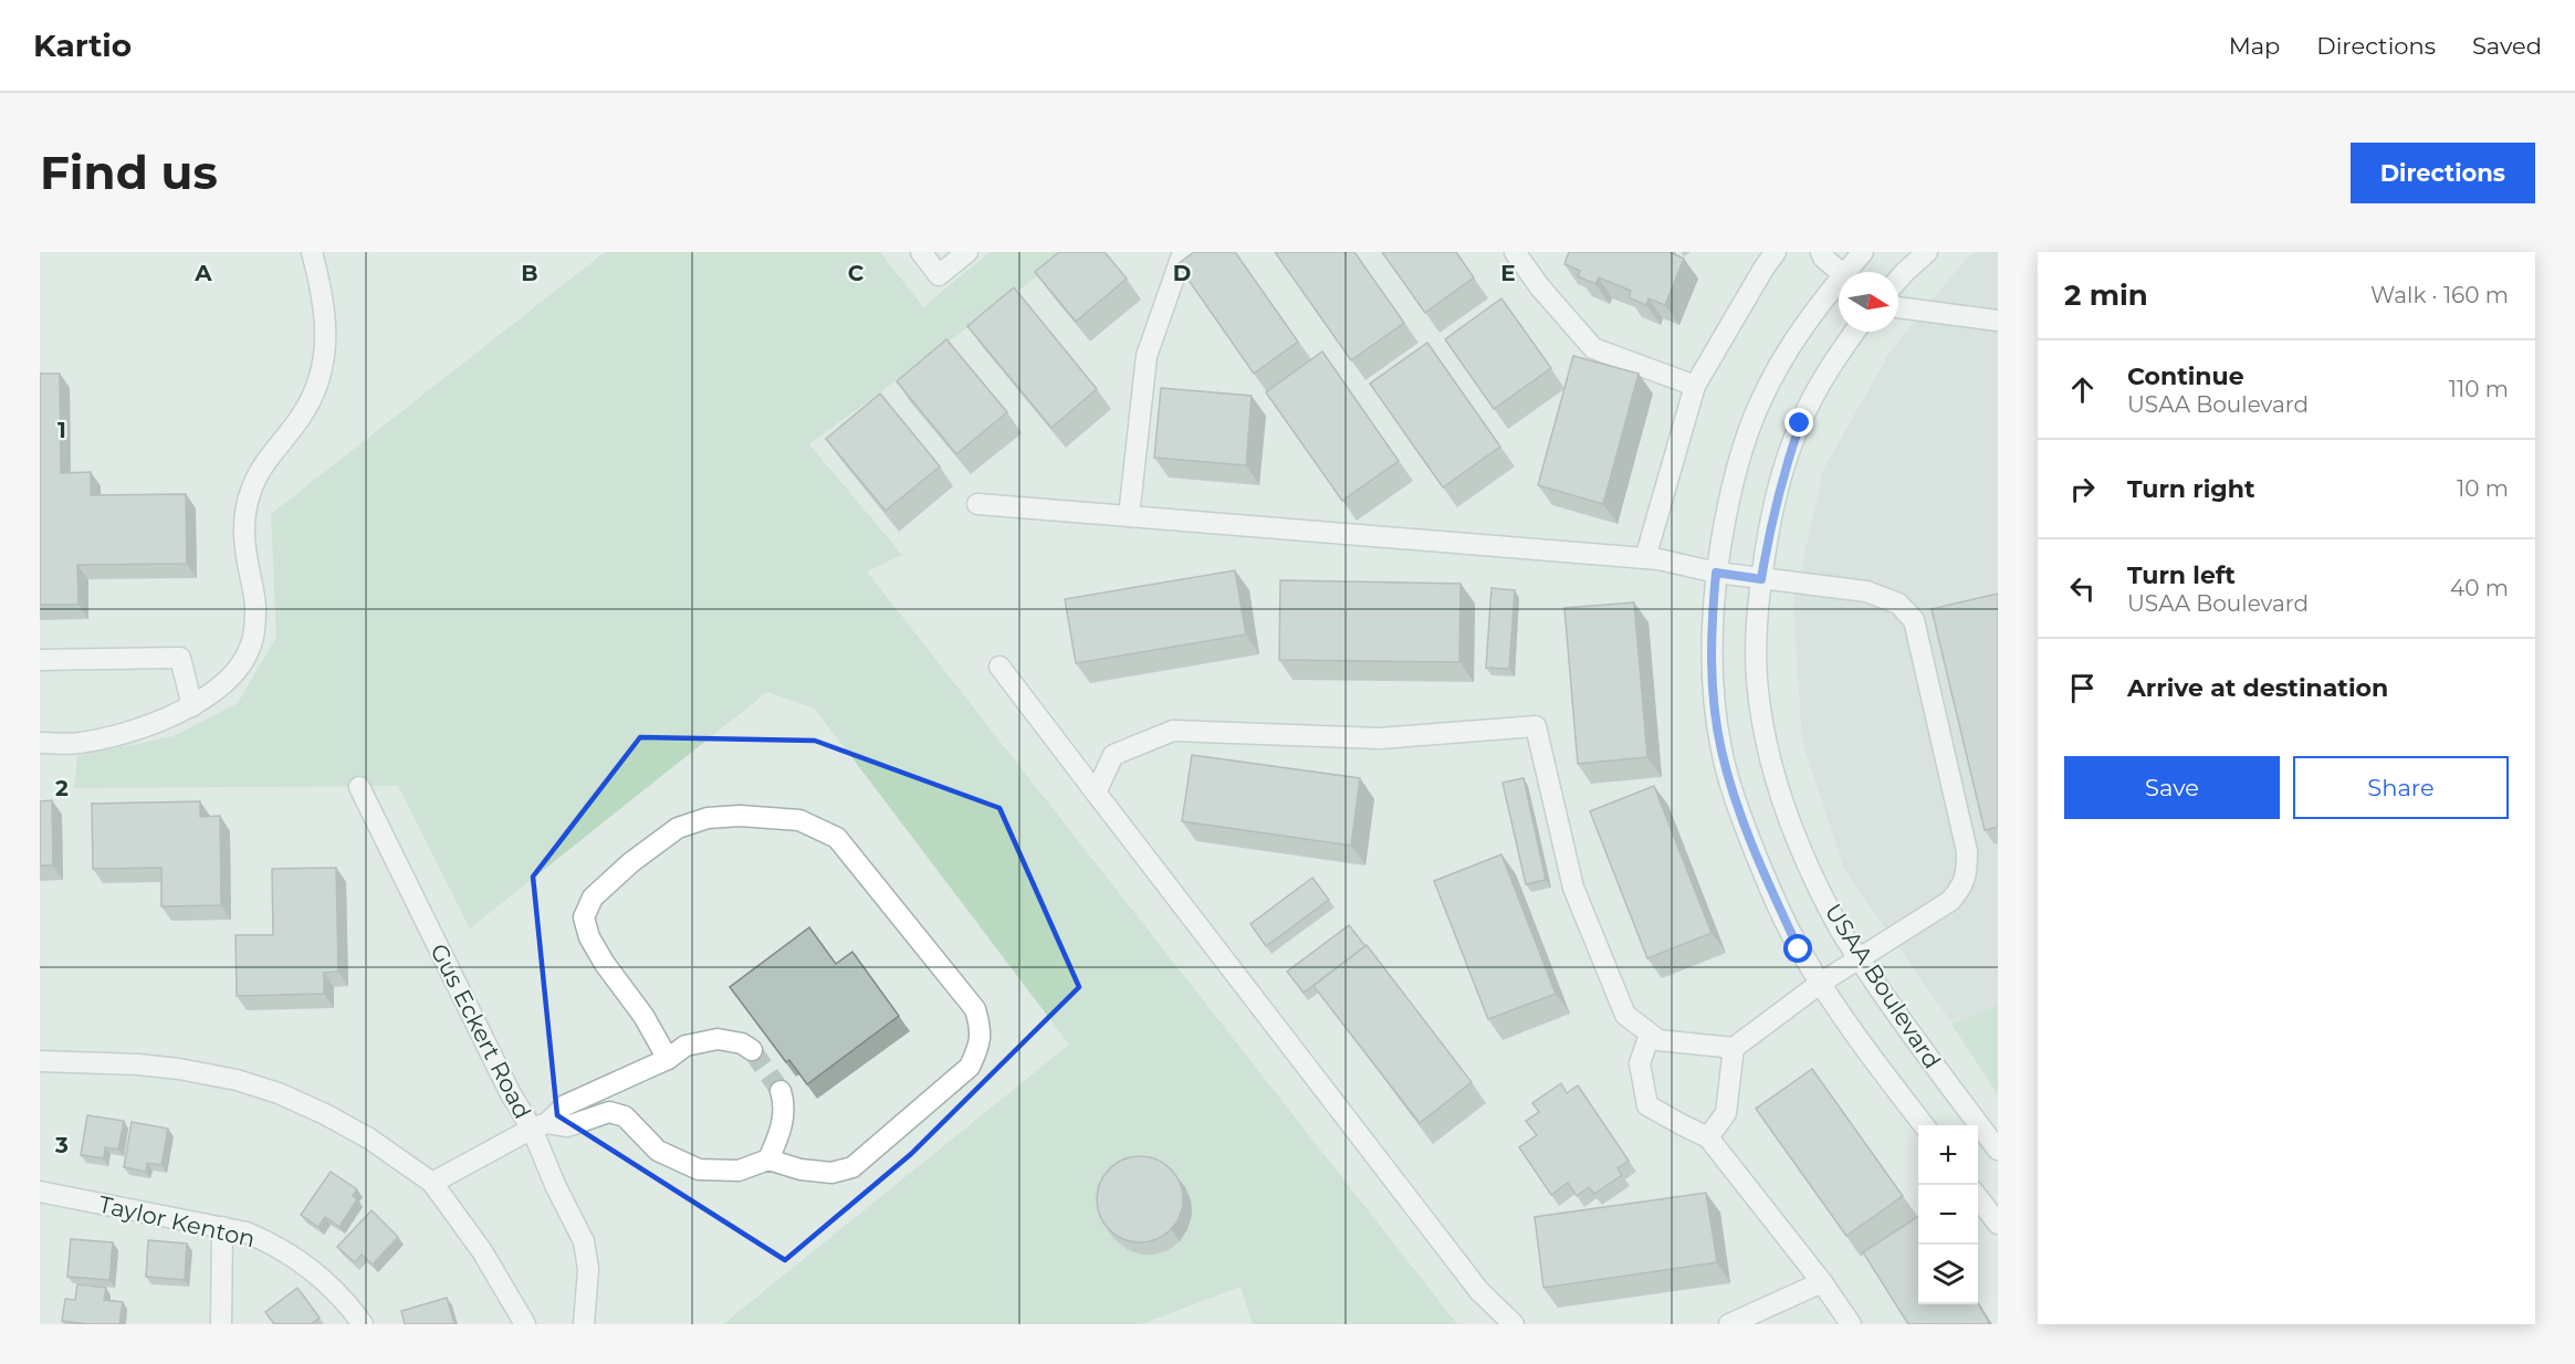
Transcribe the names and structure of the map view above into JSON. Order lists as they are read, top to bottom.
{
  "streets": {
    "street": ["USAA Boulevard", "Gus Eckert Road", "Taylor Kenton"]
  },
  "north": "right",
  "page": {
    "header": "Kartio",
    "nav": ["Map", "Directions", "Saved"],
    "buttons": [
      "Directions",
      ["Save", "Share"]
    ],
    "title": "Find us",
    "heading": ["2 min", "Walk · 160 m"],
    "list": [
      ["Continue", "USAA Boulevard", "110 m"],
      ["Turn right", "10 m"],
      ["Turn left", "USAA Boulevard", "40 m"],
      "Arrive at destination"
    ],
    "map_buttons": ["+", "−"]
  },
  "grid": {
    "columns": [
      "A",
      "B",
      "C",
      "D",
      "E"
    ],
    "rows": ["1", "2", "3"]
  }
}
